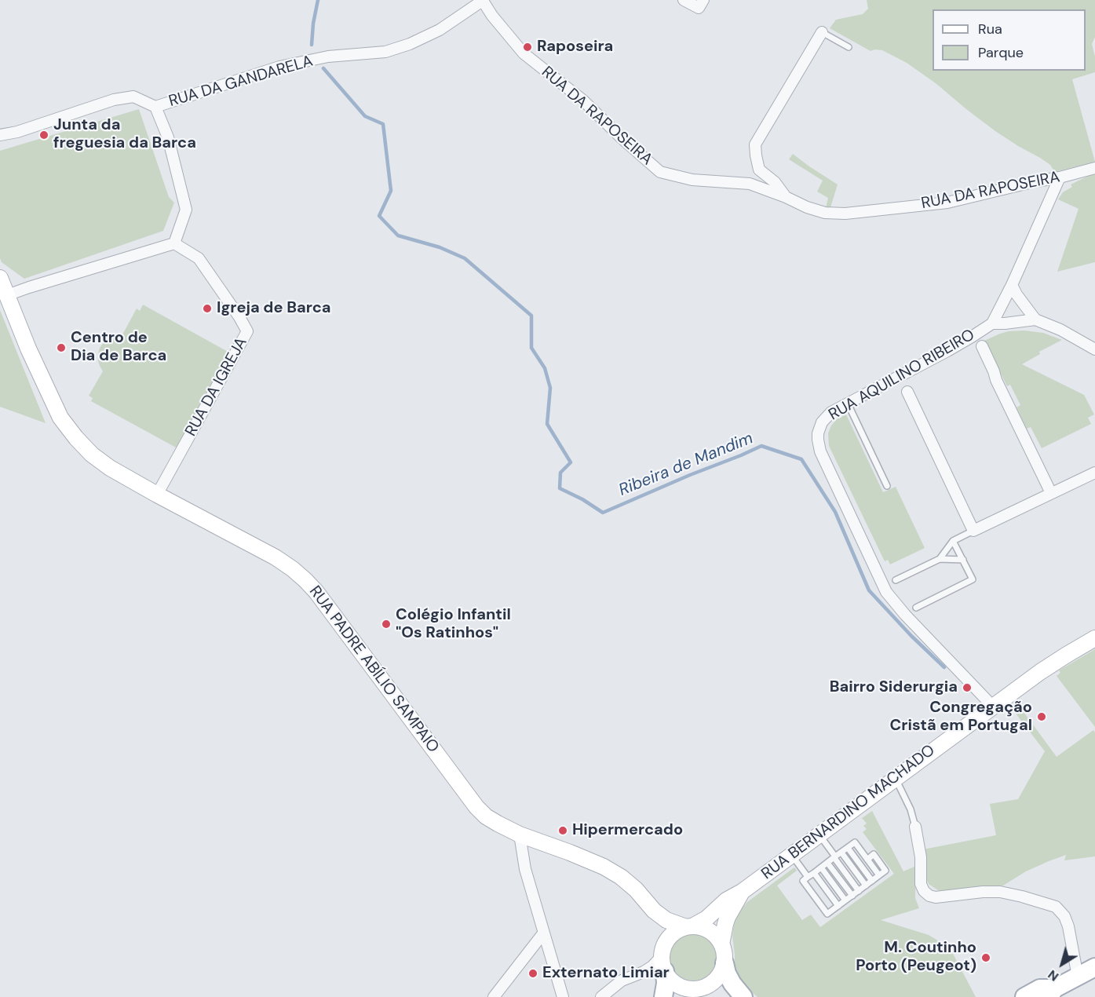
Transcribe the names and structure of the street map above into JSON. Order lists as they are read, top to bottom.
{
  "streets": {
    "street": [
      "RUA DA GANDARELA",
      "RUA DA RAPOSEIRA",
      "RUA AQUILINO RIBEIRO",
      "RUA DA IGREJA",
      "RUA PADRE ABÍLIO SAMPAIO",
      "RUA BERNARDINO MACHADO"
    ]
  },
  "crossings": [
    ["RUA DA GANDARELA", "RUA DA RAPOSEIRA"],
    ["RUA DA RAPOSEIRA", "RUA AQUILINO RIBEIRO"],
    ["RUA AQUILINO RIBEIRO", "RUA BERNARDINO MACHADO"],
    ["RUA DA IGREJA", "RUA PADRE ABÍLIO SAMPAIO"]
  ],
  "water": ["Ribeira de Mandim"],
  "places": [
    "Raposeira",
    "Junta da freguesia da Barca",
    "Igreja de Barca",
    "Centro de Dia de Barca",
    "Colégio Infantil \"Os Ratinhos\"",
    "Bairro Siderurgia",
    "Congregação Cristã em Portugal",
    "Hipermercado",
    "M. Coutinho Porto (Peugeot)",
    "Externato Limiar"
  ],
  "legend": ["Rua", "Parque"],
  "north": "bottom left"
}
